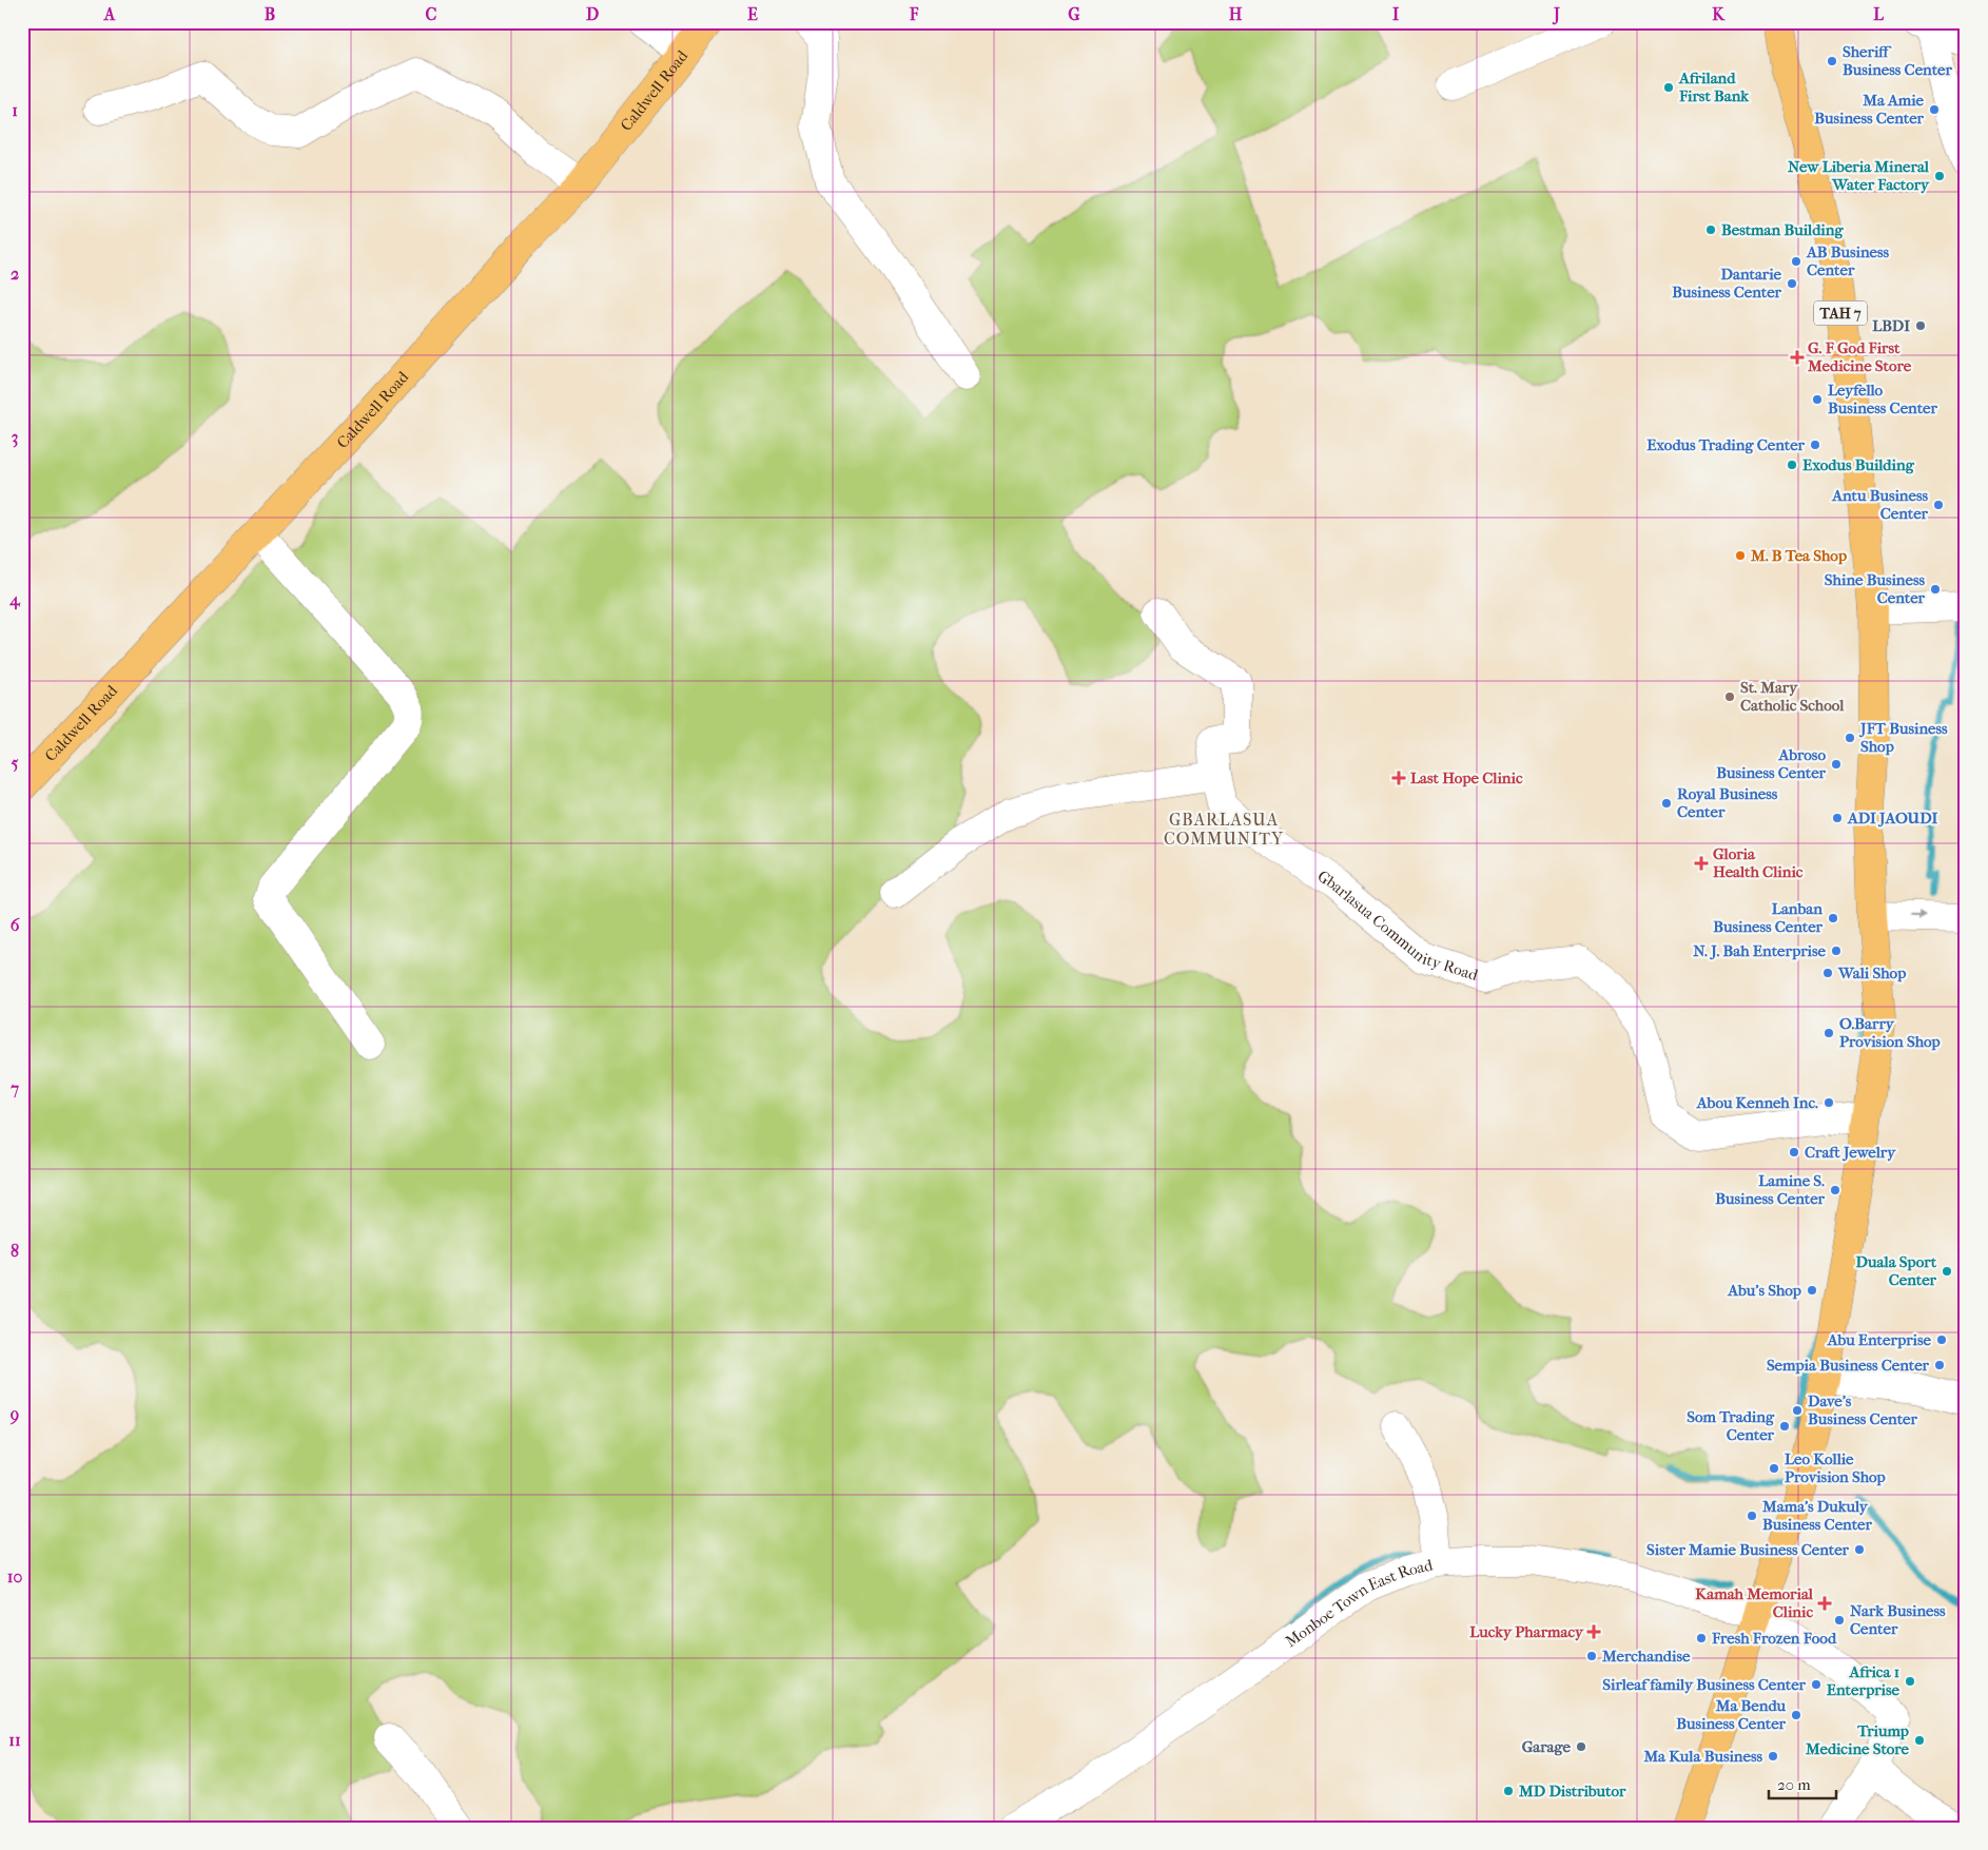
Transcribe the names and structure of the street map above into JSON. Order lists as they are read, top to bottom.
{
  "streets": {
    "main road": ["Caldwell Road", "TAH 7"],
    "street": ["Gbarlasua Community Road", "Monboe Town East Road"]
  },
  "crossings": [
    ["TAH 7", "Gbarlasua Community Road"],
    ["TAH 7", "Monboe Town East Road"]
  ],
  "districts": ["GBARLASUA COMMUNITY"],
  "places": {
    "other": [
      "Sheriff Business Center",
      "Afriland First Bank",
      "Ma Amie Business Center",
      "New Liberia Mineral Water Factory",
      "Bestman Building",
      "AB Business Center",
      "Dantarie Business Center",
      "LBDI",
      "Leyfello Business Center",
      "Exodus Trading Center",
      "Exodus Building",
      "Antu Business Center",
      "M. B Tea Shop",
      "Shine Business Center",
      "St. Mary Catholic School",
      "JFT Business Shop",
      "Abroso Business Center",
      "Royal Business Center",
      "ADI JAOUDI",
      "Lanban Business Center",
      "N. J. Bah Enterprise",
      "Wali Shop",
      "O.Barry Provision Shop",
      "Abou Kenneh Inc.",
      "Craft Jewelry",
      "Lamine S. Business Center",
      "Duala Sport Center",
      "Abu's Shop",
      "Abu Enterprise",
      "Sempia Business Center",
      "Dave's Business Center",
      "Som Trading Center",
      "Leo Kollie Provision Shop",
      "Mama's Dukuly Business Center",
      "Sister Mamie Business Center",
      "Nark Business Center",
      "Fresh Frozen Food",
      "Merchandise",
      "Africa 1 Enterprise",
      "Sirleaf family Business Center",
      "Ma Bendu Business Center",
      "Triump Medicine Store",
      "Garage",
      "Ma Kula Business",
      "MD Distributor"
    ],
    "health": [
      "G. F God First Medicine Store",
      "Last Hope Clinic",
      "Gloria Health Clinic",
      "Kamah Memorial Clinic",
      "Lucky Pharmacy"
    ]
  },
  "scale_bar": "20 m",
  "grid": {
    "columns": [
      "A",
      "B",
      "C",
      "D",
      "E",
      "F",
      "G",
      "H",
      "I",
      "J",
      "K",
      "L"
    ],
    "rows": [
      "1",
      "2",
      "3",
      "4",
      "5",
      "6",
      "7",
      "8",
      "9",
      "10",
      "11"
    ]
  }
}
